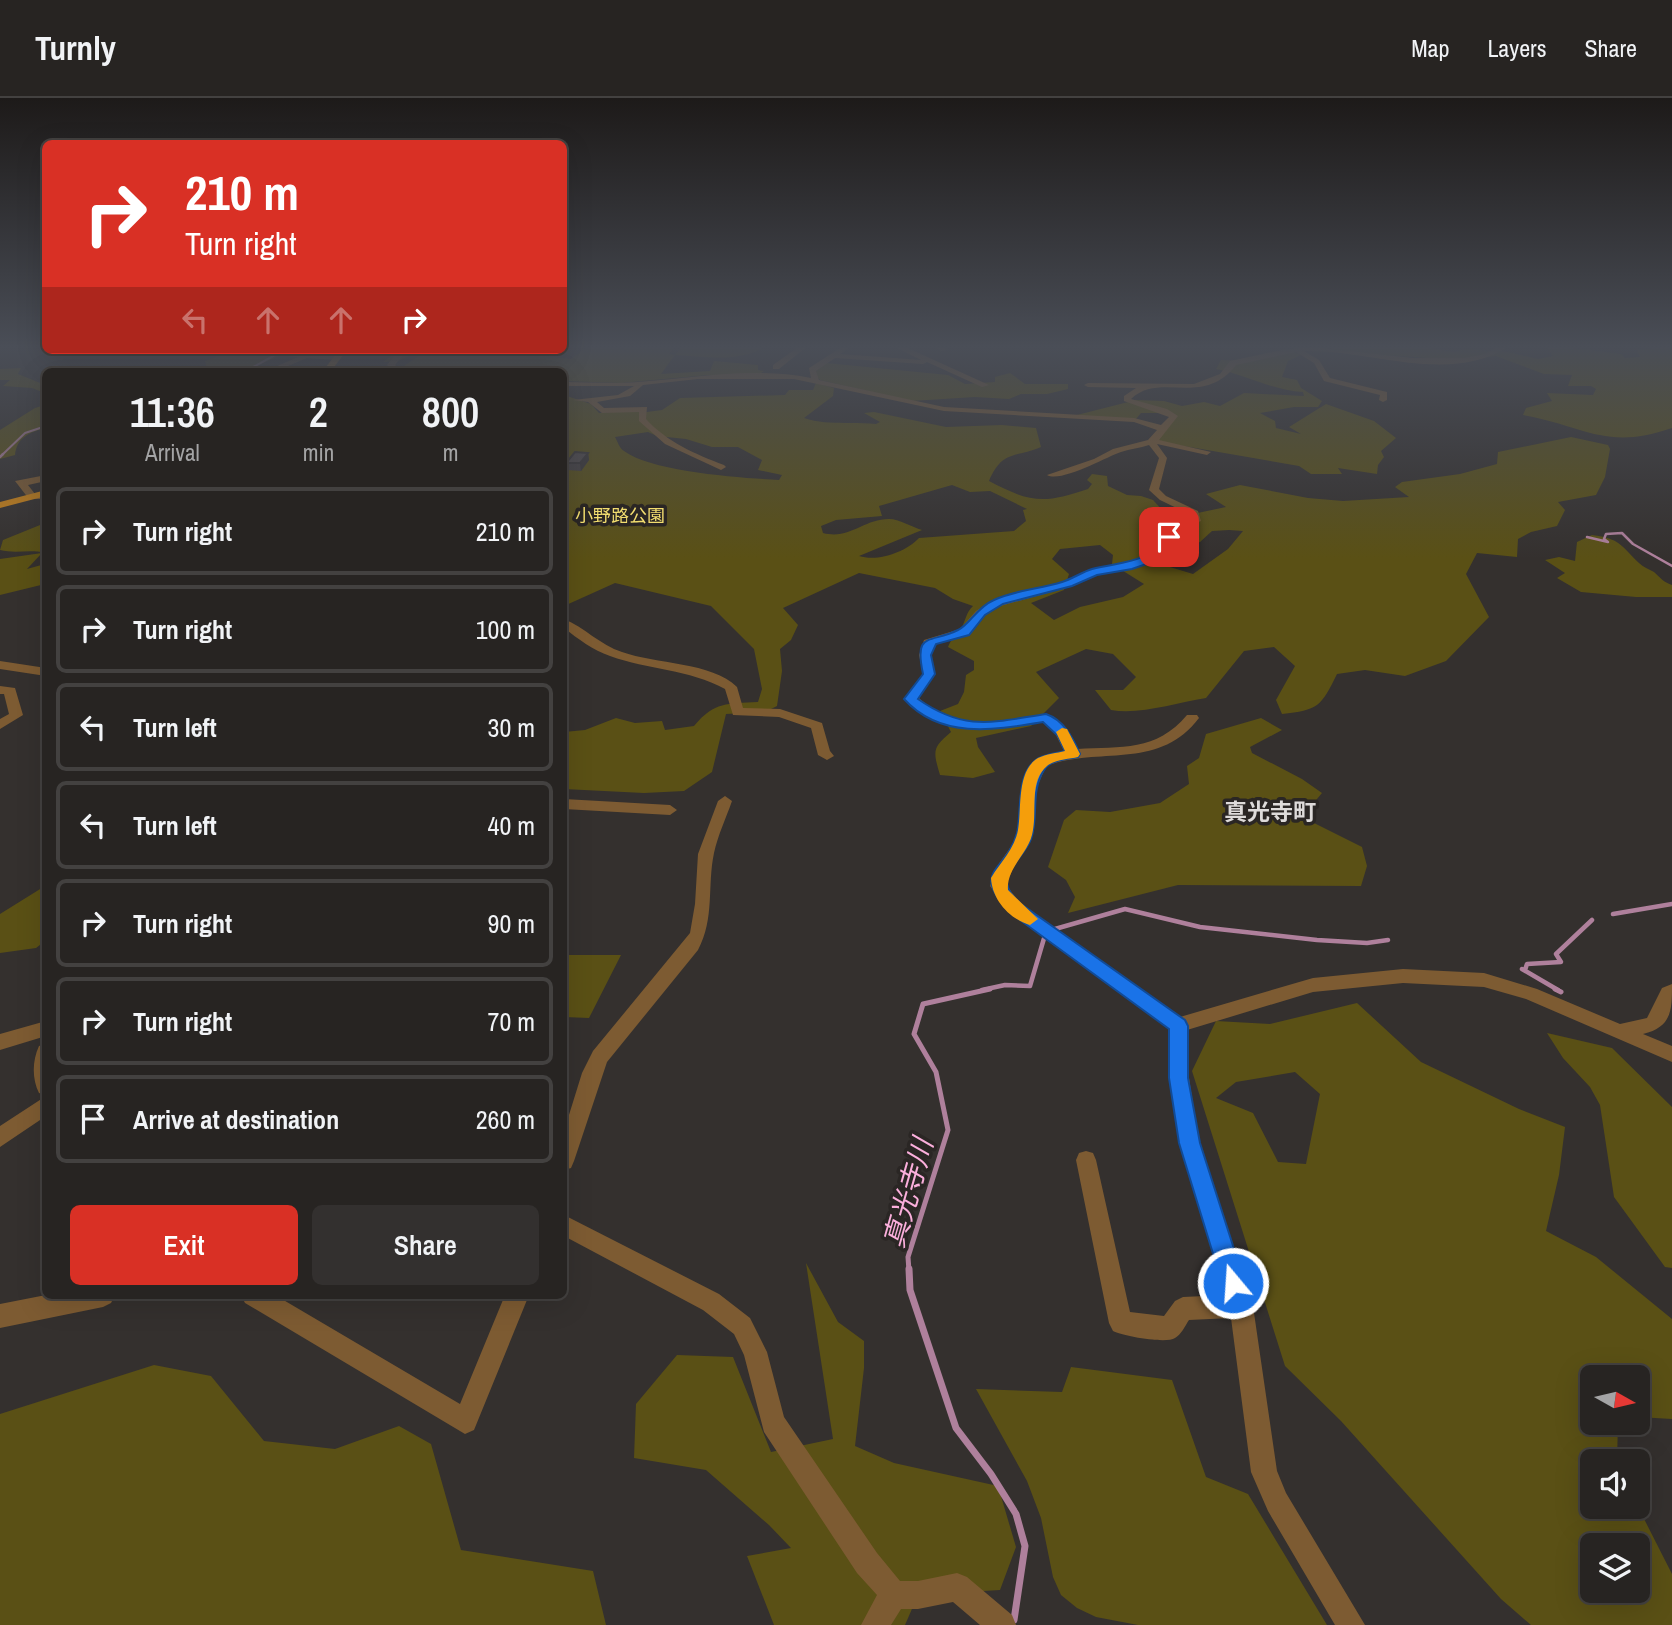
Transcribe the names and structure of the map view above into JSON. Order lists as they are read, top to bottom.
{
  "districts": ["真光寺町"],
  "water": ["真光寺川"],
  "parks": ["小野路公園"],
  "north": "right",
  "page": {
    "header": "Turnly",
    "nav": ["Map", "Layers", "Share"],
    "turn": ["210 m", "Turn right"],
    "eta": [
      "11:36",
      "Arrival",
      "2",
      "min",
      "800",
      "m"
    ],
    "list": [
      {
        "name": "Turn right",
        "value": "210 m"
      },
      {
        "name": "Turn right",
        "value": "100 m"
      },
      {
        "name": "Turn left",
        "value": "30 m"
      },
      {
        "name": "Turn left",
        "value": "40 m"
      },
      {
        "name": "Turn right",
        "value": "90 m"
      },
      {
        "name": "Turn right",
        "value": "70 m"
      },
      {
        "name": "Arrive at destination",
        "value": "260 m"
      }
    ],
    "buttons": ["Exit", "Share"]
  }
}
